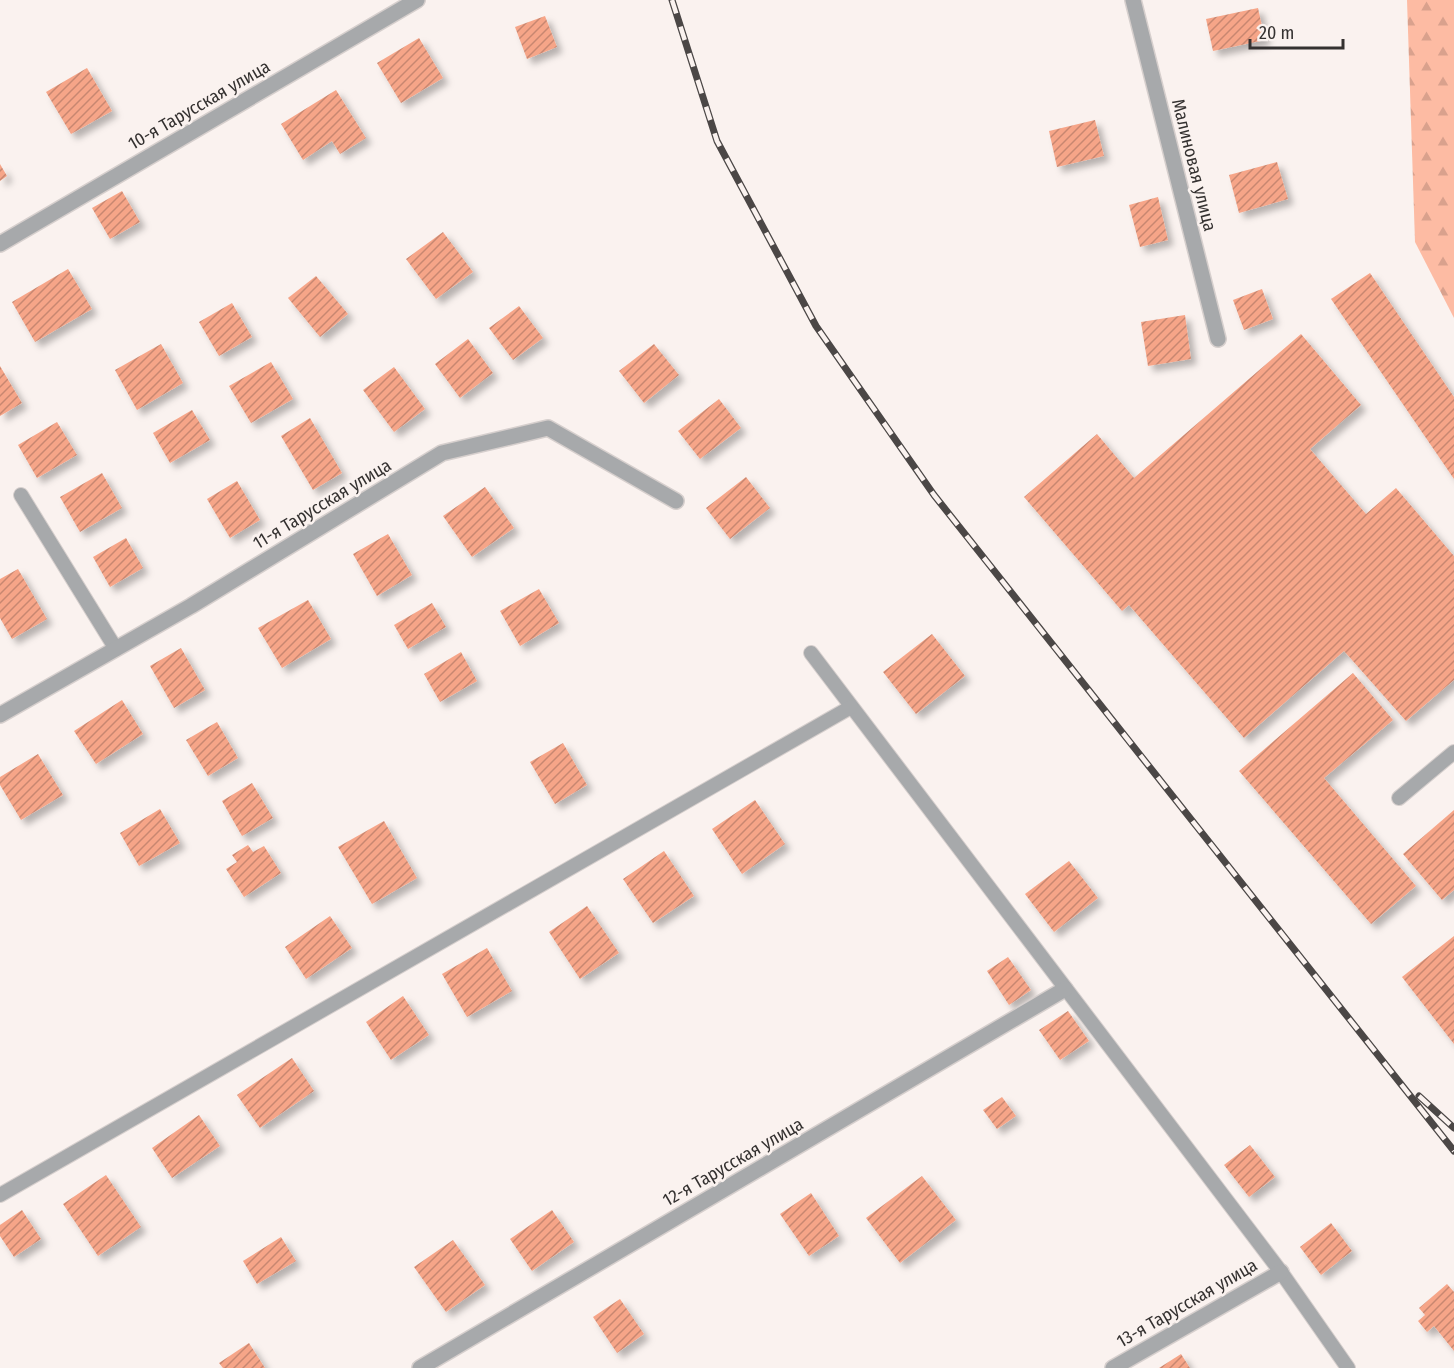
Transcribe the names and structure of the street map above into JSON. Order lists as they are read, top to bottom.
{
  "streets": {
    "street": [
      "10-я Тарусская улица",
      "Малиновая улица",
      "11-я Тарусская улица",
      "12-я Тарусская улица",
      "13-я Тарусская улица"
    ]
  },
  "scale_bar": "20 m"
}
